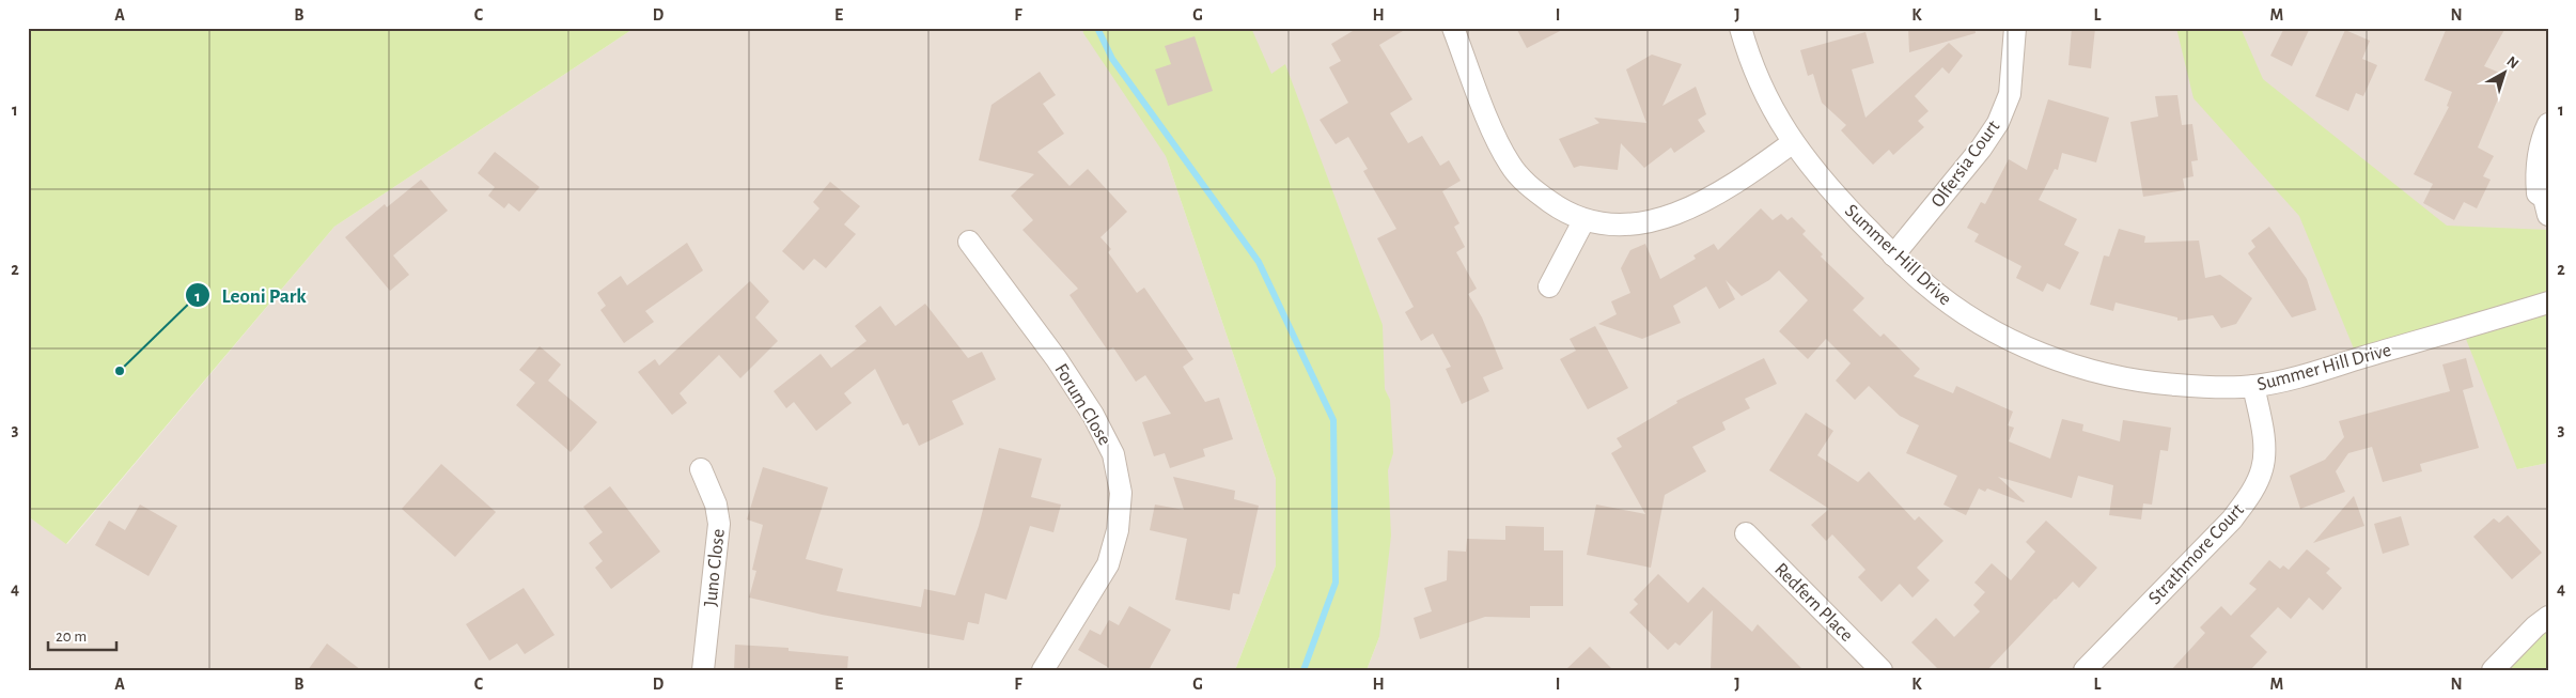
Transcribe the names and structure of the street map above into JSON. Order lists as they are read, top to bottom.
{
  "streets": {
    "street": [
      "Olfersia Court",
      "Summer Hill Drive",
      "Forum Close",
      "Strathmore Court",
      "Juno Close",
      "Redfern Place"
    ]
  },
  "crossings": [
    ["Olfersia Court", "Summer Hill Drive"],
    ["Summer Hill Drive", "Strathmore Court"]
  ],
  "places": ["Leoni Park"],
  "scale_bar": "20 m",
  "north": "top right",
  "grid": {
    "columns": [
      "A",
      "B",
      "C",
      "D",
      "E",
      "F",
      "G",
      "H",
      "I",
      "J",
      "K",
      "L",
      "M",
      "N"
    ],
    "rows": [
      "1",
      "2",
      "3",
      "4"
    ]
  }
}
